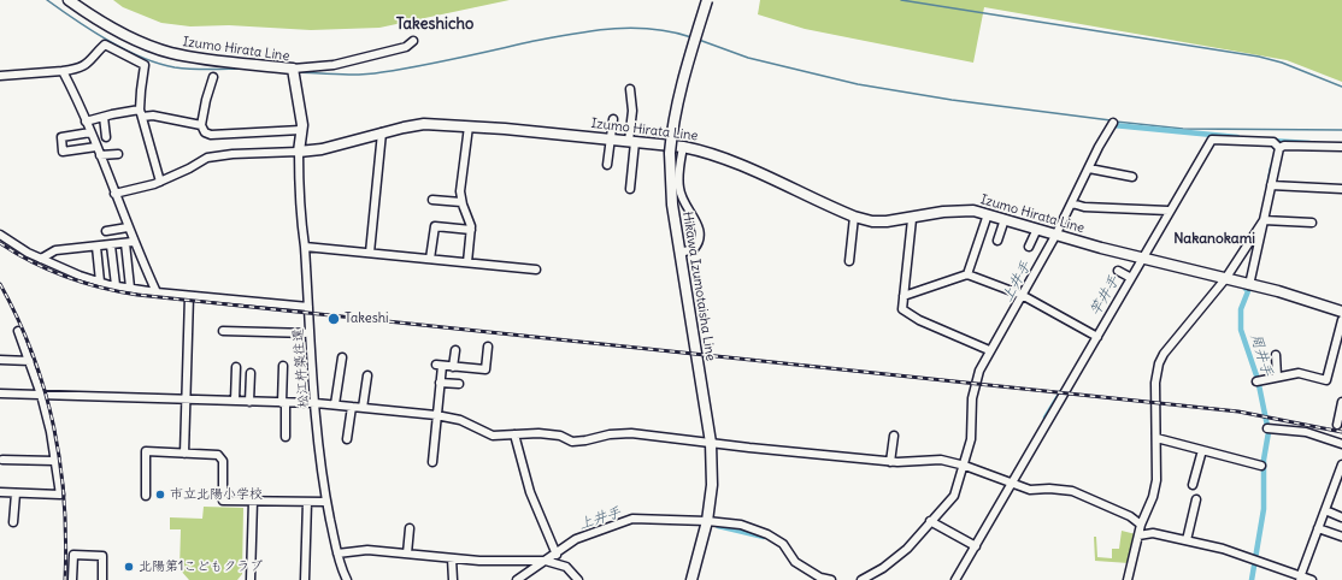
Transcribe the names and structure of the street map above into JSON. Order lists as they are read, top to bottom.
{
  "streets": {
    "main road": ["Izumo Hirata Line", "Hikawa Izumotaisha Line"],
    "street": ["松江杵築往還"]
  },
  "crossings": [
    ["Izumo Hirata Line", "松江杵築往還"]
  ],
  "districts": ["Takeshicho", "Nakanokami"],
  "water": ["上井手", "竿井手", "周井手"],
  "places": ["Takeshi", "市立北陽小学校", "北陽第1こどもクラブ"]
}
